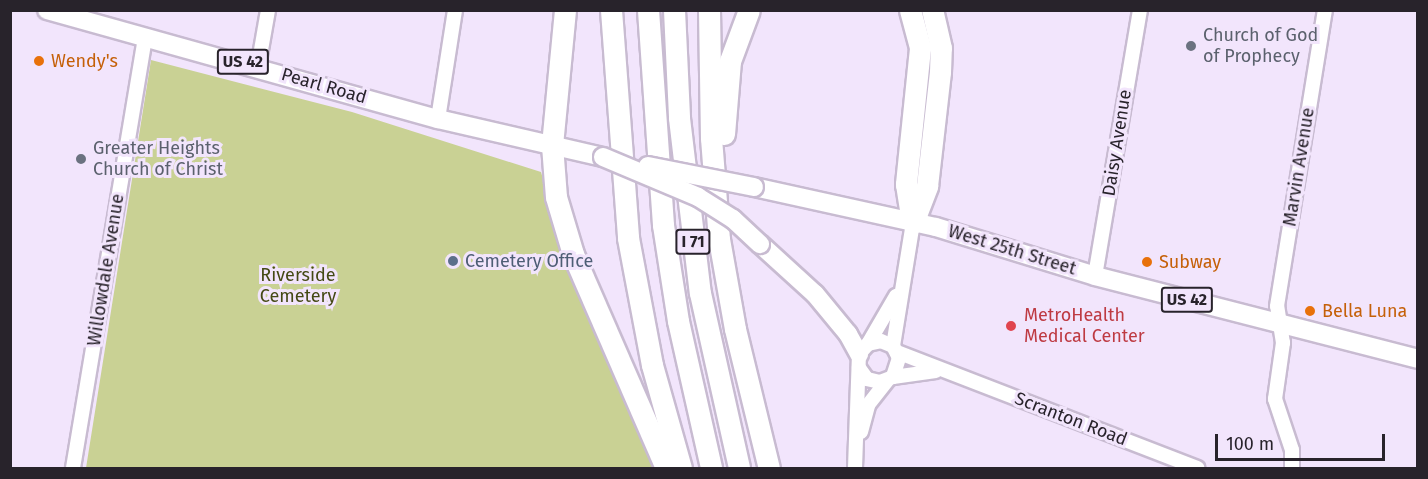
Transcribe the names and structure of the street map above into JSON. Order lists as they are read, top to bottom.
{
  "streets": {
    "highway": ["I 71"],
    "main road": ["US 42", "Pearl Road", "West 25th Street"],
    "street": [
      "Daisy Avenue",
      "Marvin Avenue",
      "Willowdale Avenue",
      "Scranton Road"
    ]
  },
  "crossings": [
    ["Pearl Road", "West 25th Street"],
    ["Pearl Road", "Willowdale Avenue"],
    ["Daisy Avenue", "West 25th Street"],
    ["Marvin Avenue", "West 25th Street"]
  ],
  "parks": ["Riverside Cemetery"],
  "places": [
    "Church of God of Prophecy",
    "Wendy's",
    "Greater Heights Church of Christ",
    "Cemetery Office",
    "Subway",
    "Bella Luna",
    "MetroHealth Medical Center"
  ],
  "scale_bar": "100 m"
}
